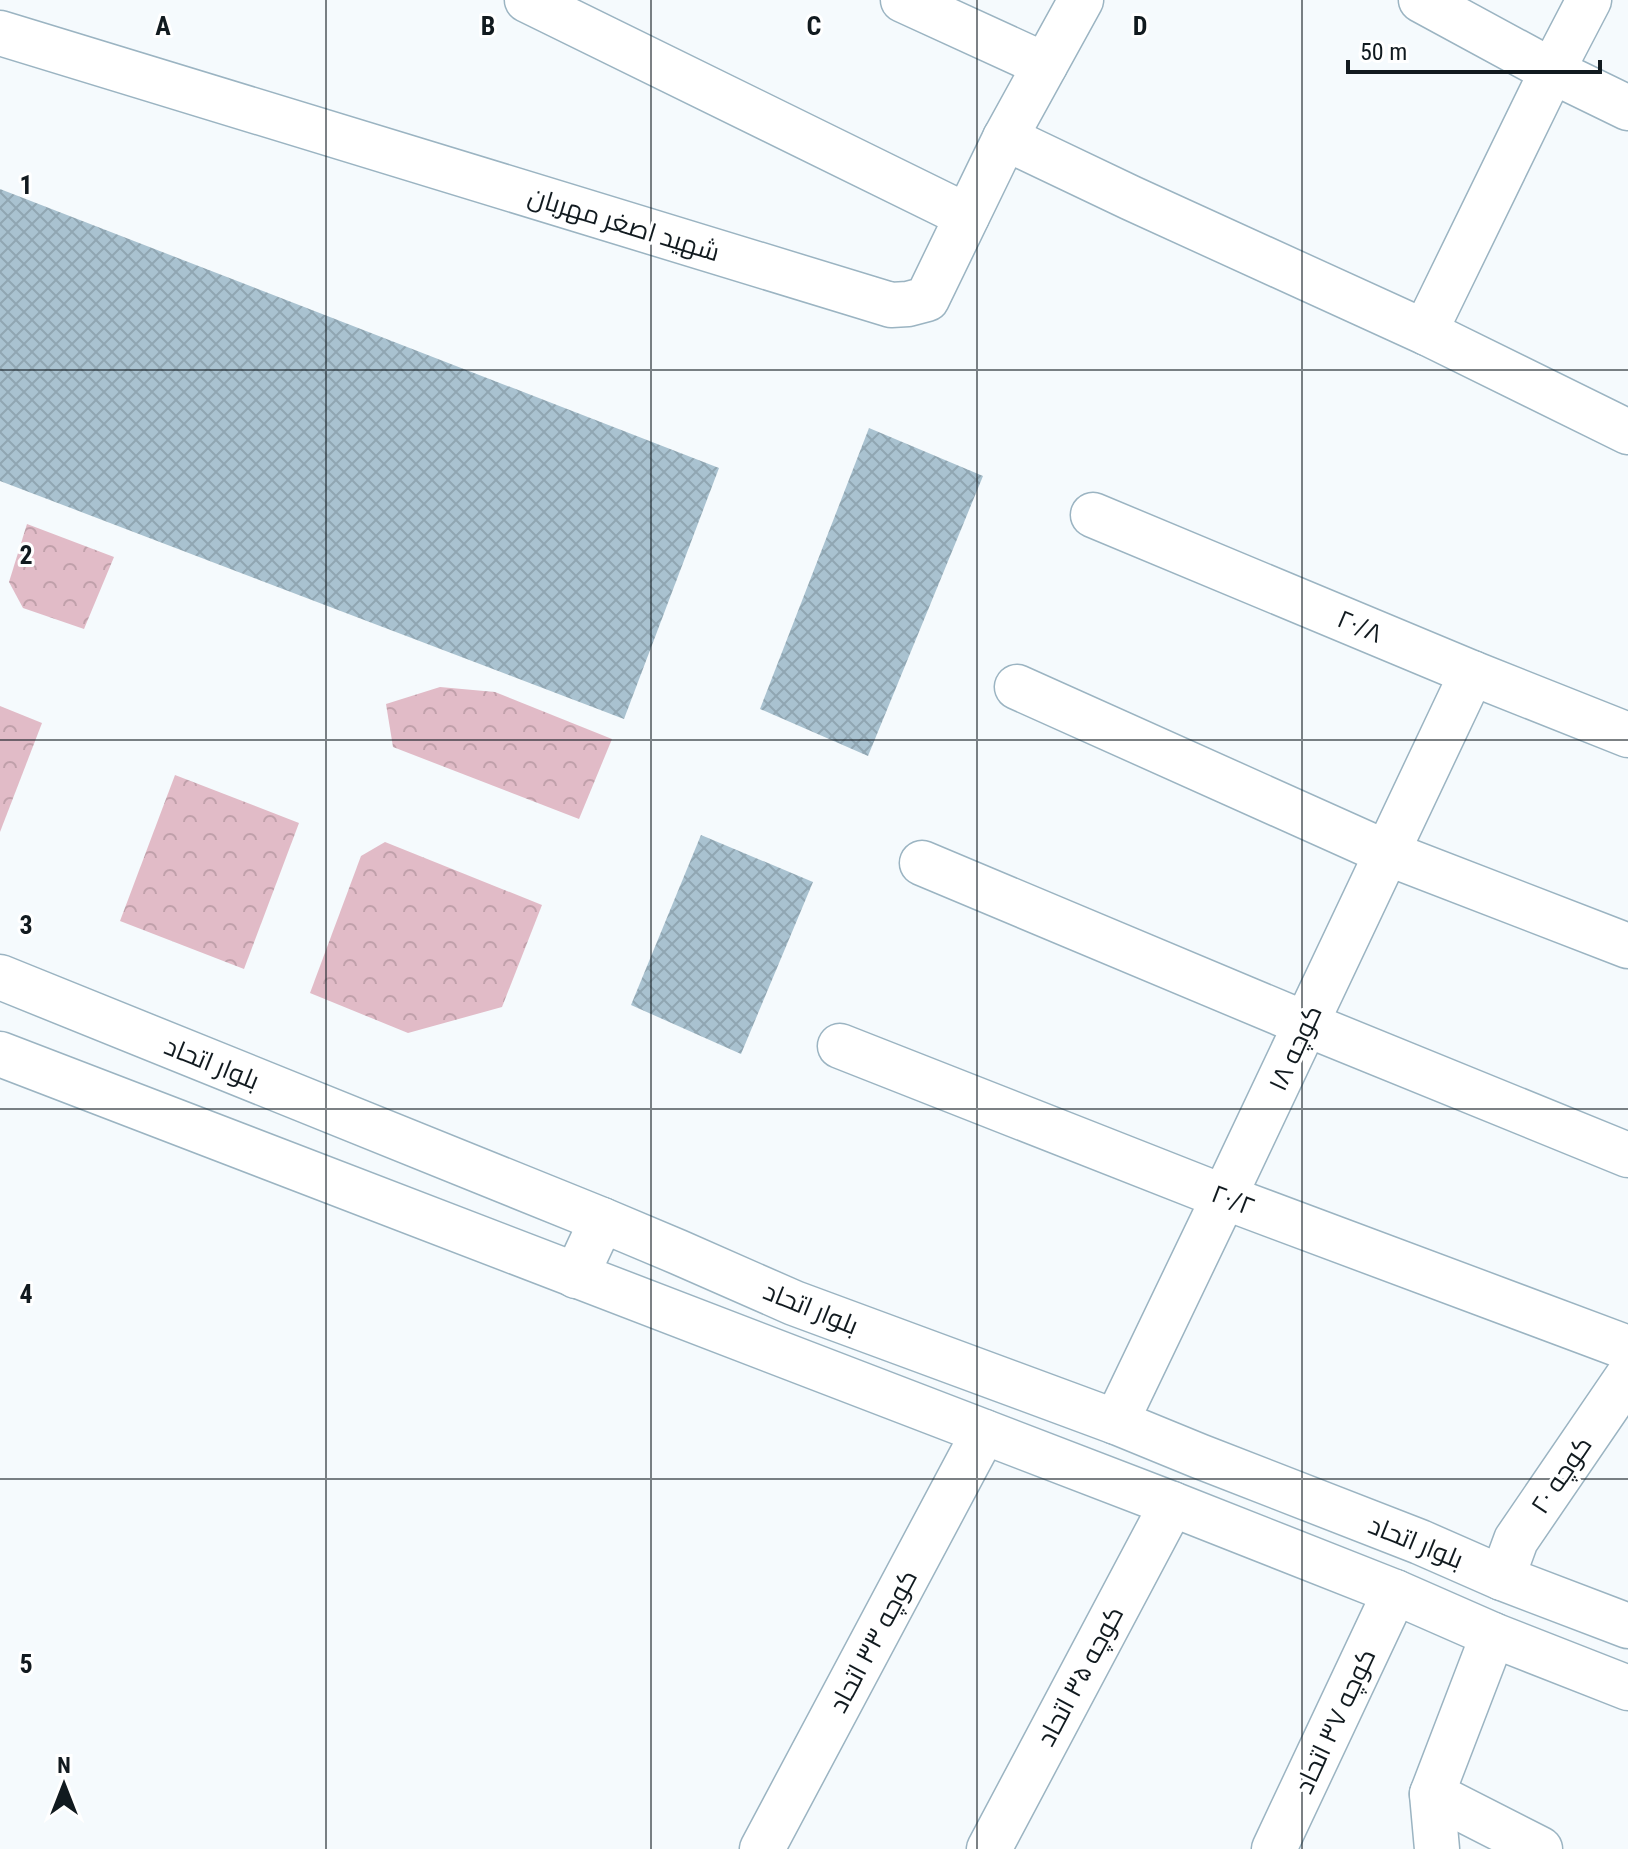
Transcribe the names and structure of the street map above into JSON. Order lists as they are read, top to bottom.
{
  "streets": {
    "street": [
      "شهید اصغر مهربان",
      "۲۰/۸",
      "کوچه ۱۸",
      "بلوار اتحاد",
      "۲۰/۲",
      "کوچه ۲۰",
      "کوچه ۳۳ اتحاد",
      "کوچه ۳۵ اتحاد",
      "کوچه ۳۷ اتحاد"
    ]
  },
  "crossings": [
    ["۲۰/۸", "کوچه ۱۸"],
    ["کوچه ۱۸", "بلوار اتحاد"],
    ["کوچه ۱۸", "۲۰/۲"],
    ["بلوار اتحاد", "کوچه ۲۰"],
    ["بلوار اتحاد", "کوچه ۳۳ اتحاد"],
    ["بلوار اتحاد", "کوچه ۳۵ اتحاد"],
    ["بلوار اتحاد", "کوچه ۳۷ اتحاد"]
  ],
  "scale_bar": "50 m",
  "north": "top",
  "grid": {
    "columns": [
      "A",
      "B",
      "C",
      "D"
    ],
    "rows": [
      "1",
      "2",
      "3",
      "4",
      "5"
    ]
  }
}
